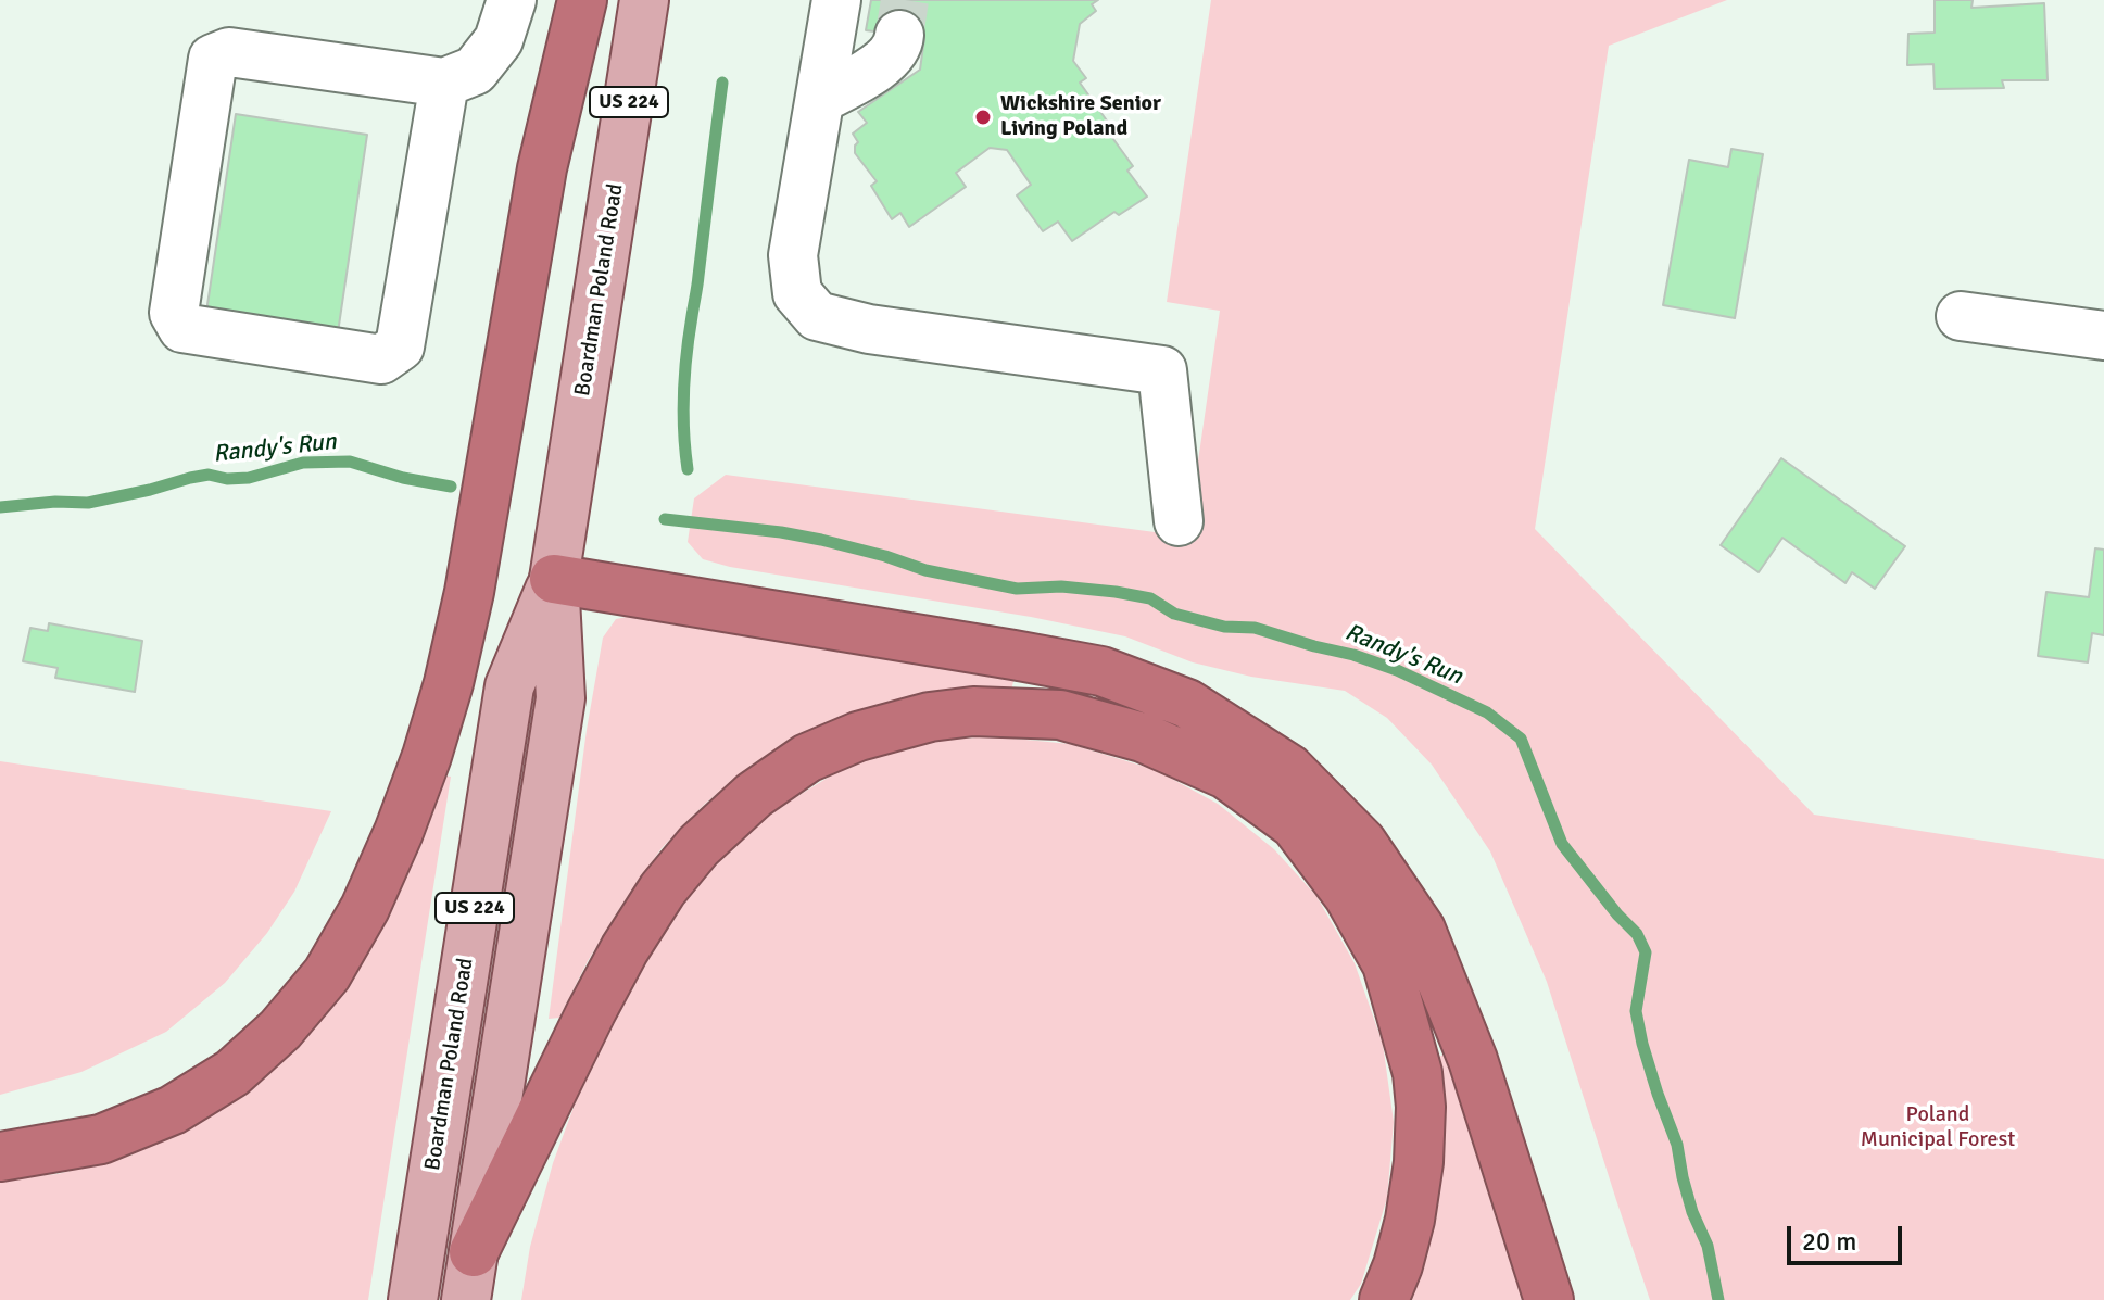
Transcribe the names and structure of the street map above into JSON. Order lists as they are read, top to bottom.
{
  "streets": {
    "main road": ["US 224", "Boardman Poland Road"]
  },
  "water": ["Randy's Run"],
  "parks": ["Poland Municipal Forest"],
  "places": ["Wickshire Senior Living Poland"],
  "scale_bar": "20 m"
}
